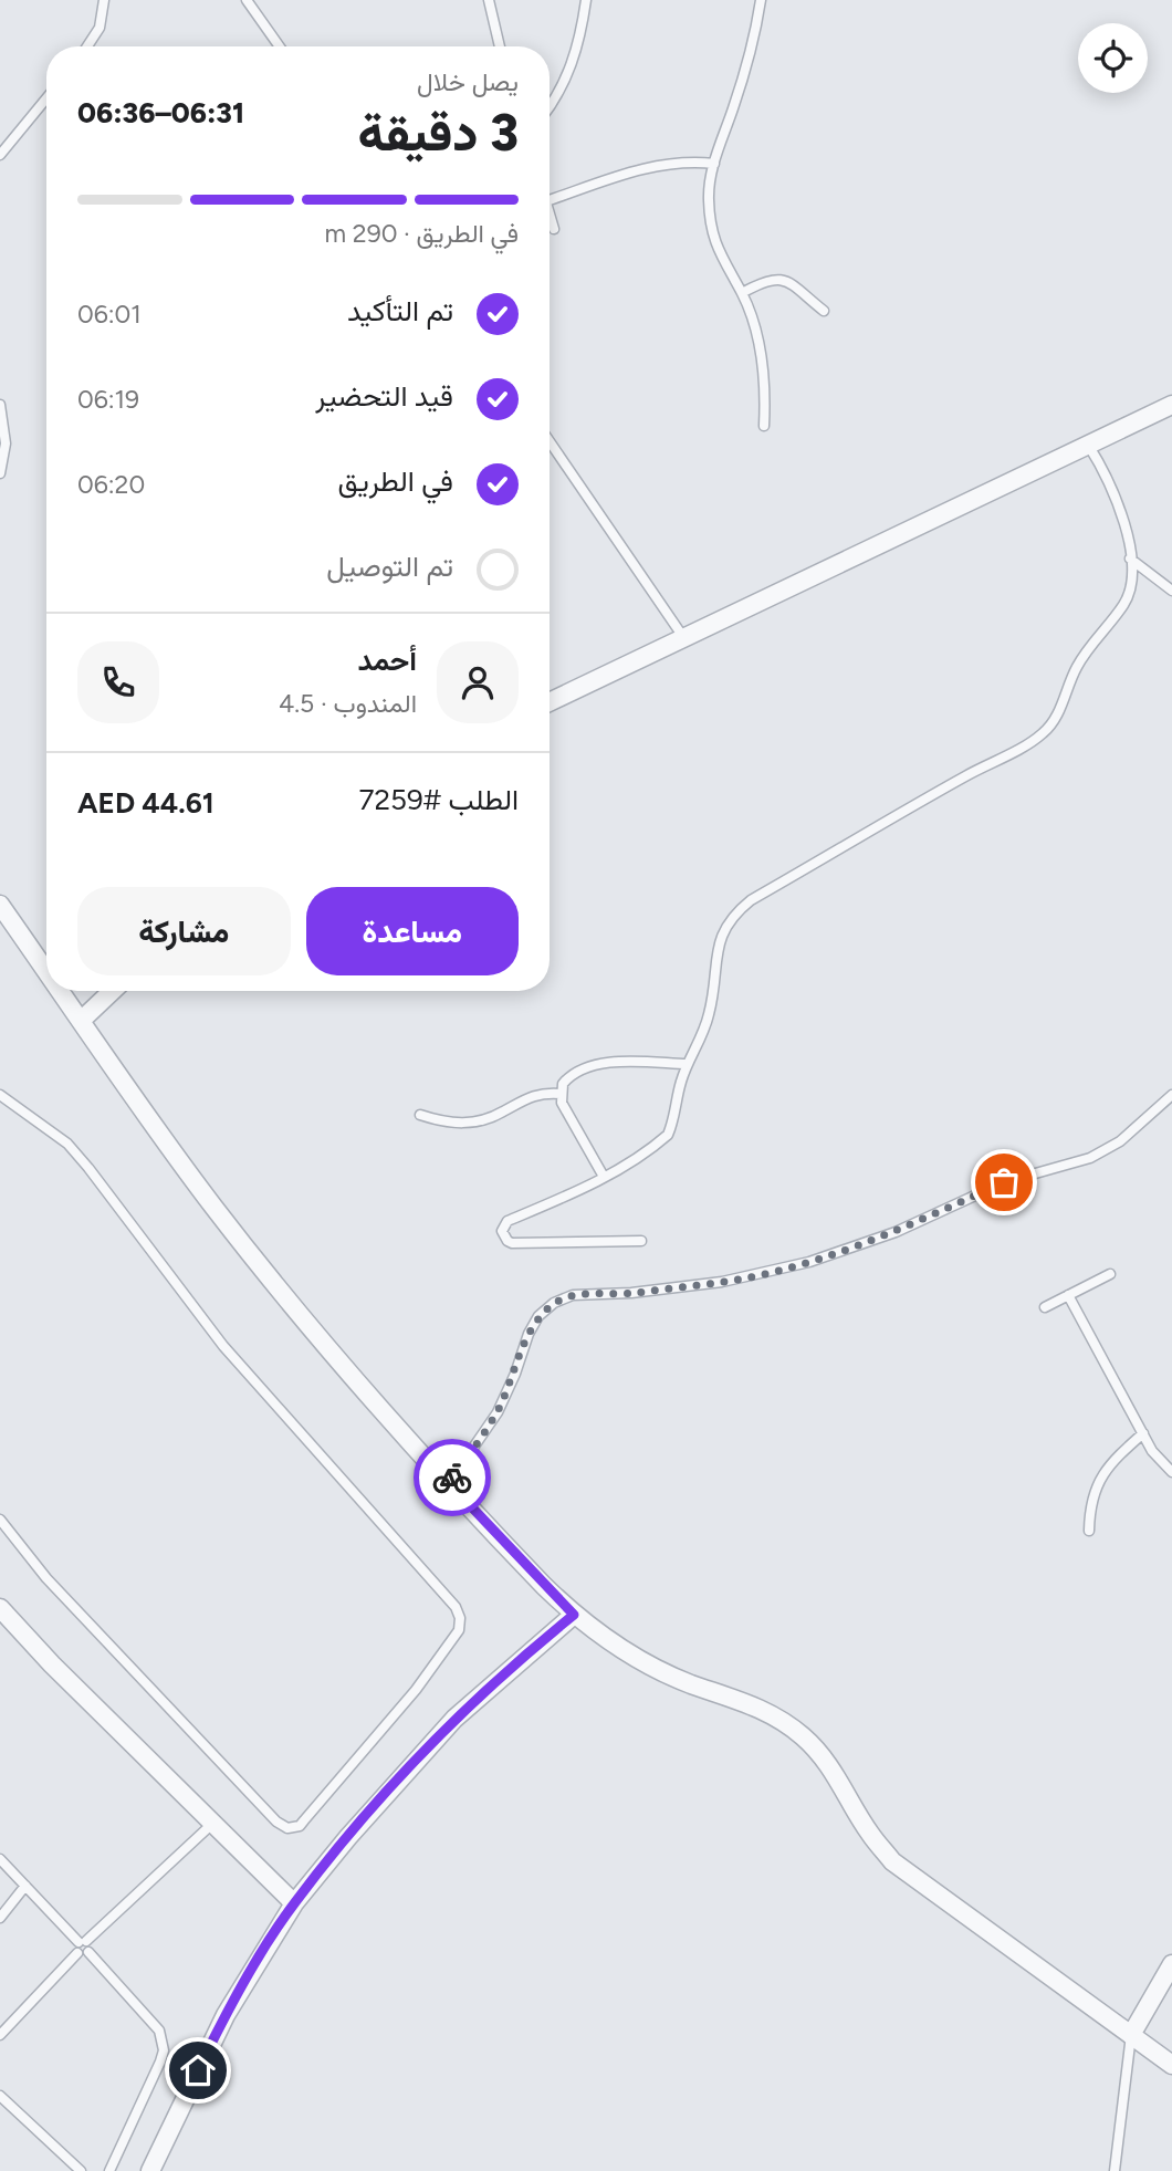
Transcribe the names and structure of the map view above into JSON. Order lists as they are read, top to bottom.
{
  "page": {
    "heading": ["3 دقيقة", "يصل خلال", "06:31–06:36"],
    "panel": [
      "أحمد",
      "المندوب · 4.5",
      "الطلب #7259",
      "AED 44.61"
    ],
    "bar": "في الطريق · 290 m",
    "list": [
      ["تم التأكيد", "06:01"],
      ["قيد التحضير", "06:19"],
      ["في الطريق", "06:20"],
      "تم التوصيل"
    ],
    "buttons": ["مساعدة", "مشاركة"]
  }
}
